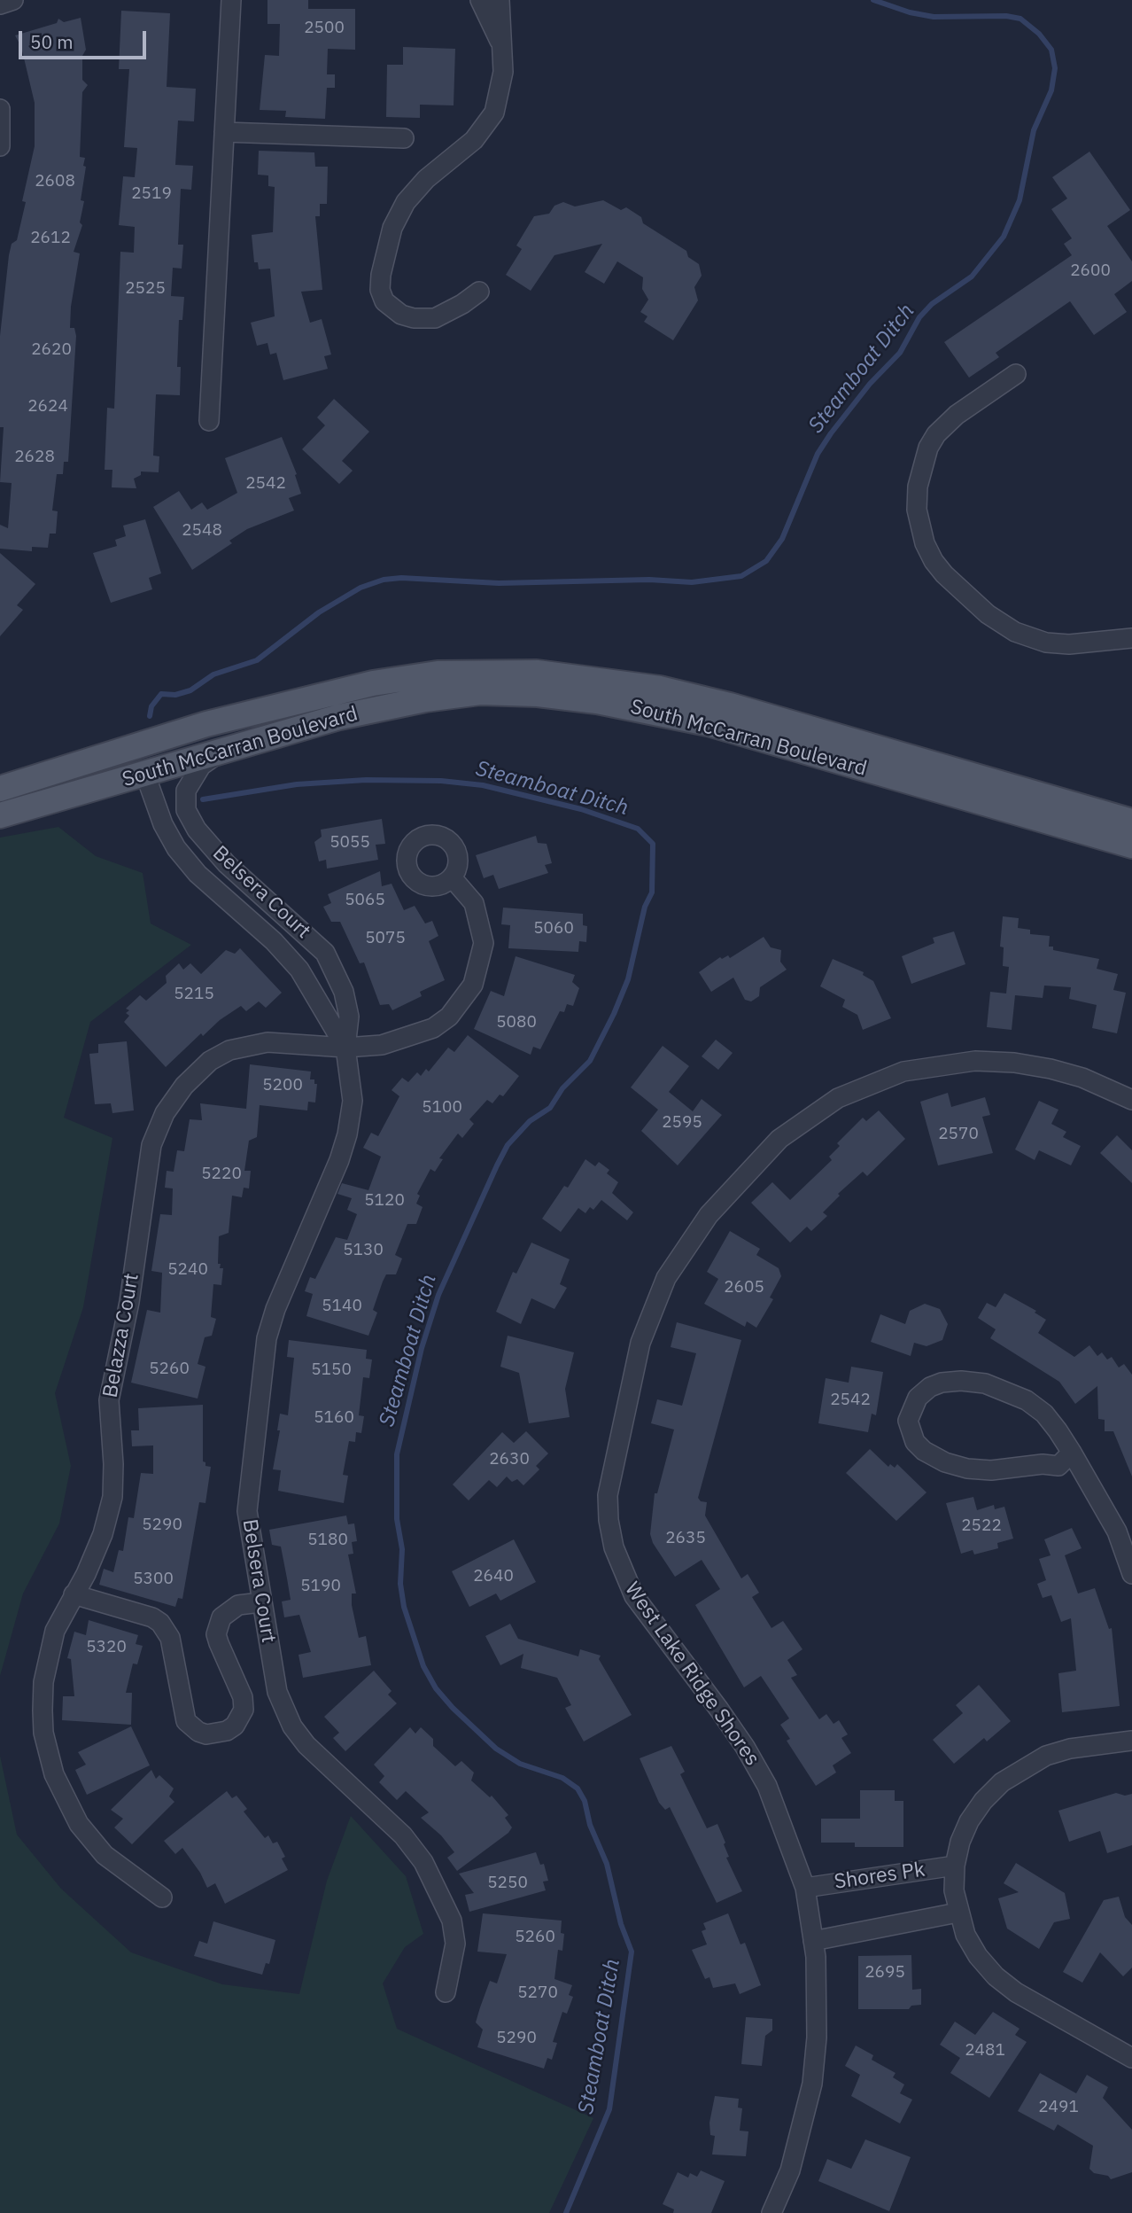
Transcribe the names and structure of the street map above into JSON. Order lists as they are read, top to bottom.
{
  "streets": {
    "main road": ["South McCarran Boulevard"],
    "street": [
      "Belsera Court",
      "Belazza Court",
      "West Lake Ridge Shores",
      "Shores Pk"
    ]
  },
  "crossings": [
    ["South McCarran Boulevard", "Belsera Court"],
    ["Belsera Court", "Belazza Court"],
    ["West Lake Ridge Shores", "Shores Pk"]
  ],
  "water": ["Steamboat Ditch"],
  "house_numbers": [
    "2500",
    "2608",
    "2519",
    "2612",
    "2600",
    "2525",
    "2620",
    "2624",
    "2628",
    "2542",
    "2548",
    "5055",
    "5065",
    "5060",
    "5075",
    "5215",
    "5080",
    "5200",
    "5100",
    "2595",
    "2570",
    "5220",
    "5120",
    "5130",
    "5240",
    "2605",
    "5140",
    "5260",
    "5150",
    "2542",
    "5160",
    "2630",
    "5290",
    "2522",
    "2635",
    "5180",
    "2640",
    "5300",
    "5190",
    "5320",
    "5250",
    "5260",
    "2695",
    "5270",
    "5290",
    "2481",
    "2491"
  ],
  "scale_bar": "50 m"
}
